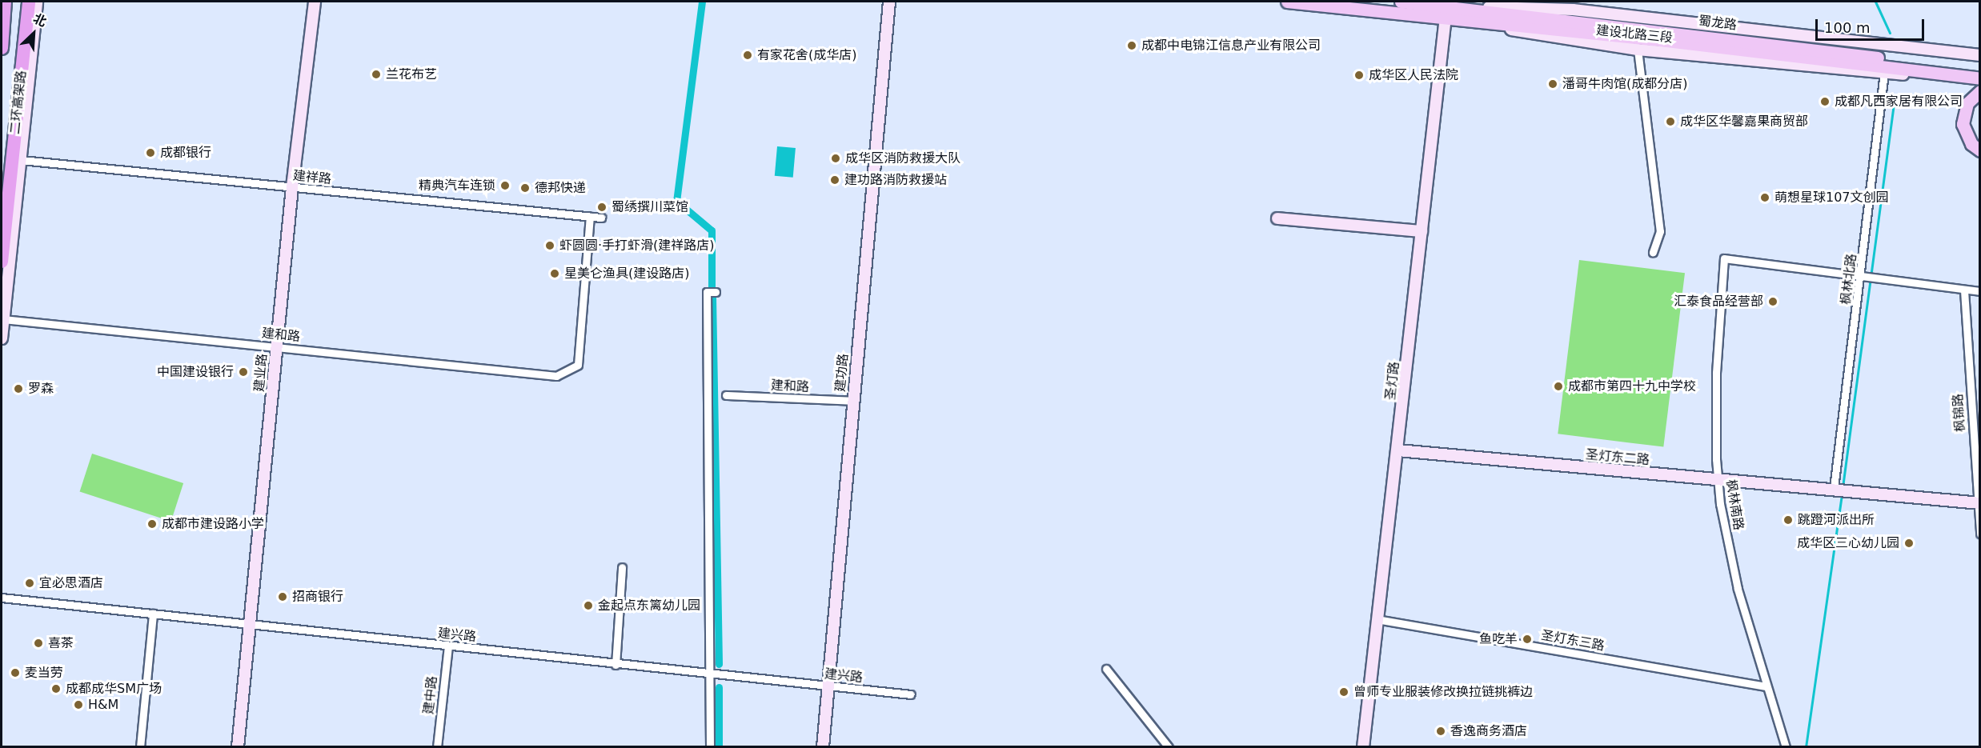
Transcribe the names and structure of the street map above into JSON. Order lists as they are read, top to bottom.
{
  "streets": {
    "highway": ["二环高架路"],
    "main road": ["蜀龙路", "建设北路三段"],
    "street": [
      "建祥路",
      "枫林北路",
      "建和路",
      "建业路",
      "建功路",
      "圣灯路",
      "枫锦路",
      "圣灯东二路",
      "枫林南路",
      "建兴路",
      "圣灯东三路",
      "建中路"
    ]
  },
  "crossings": [
    ["蜀龙路", "建设北路三段"],
    ["蜀龙路", "圣灯路"],
    ["建设北路三段", "枫林北路"],
    ["建设北路三段", "圣灯路"],
    ["建祥路", "建和路"],
    ["建祥路", "建业路"],
    ["枫林北路", "圣灯东二路"],
    ["枫林北路", "枫林南路"],
    ["建和路", "建业路"],
    ["建和路", "建功路"],
    ["建业路", "建兴路"],
    ["建功路", "建兴路"],
    ["圣灯路", "圣灯东二路"],
    ["圣灯路", "圣灯东三路"],
    ["枫锦路", "圣灯东二路"],
    ["圣灯东二路", "枫林南路"],
    ["枫林南路", "圣灯东三路"],
    ["建兴路", "建中路"]
  ],
  "places": [
    "成都中电锦江信息产业有限公司",
    "有家花舍(成华店)",
    "兰花布艺",
    "成华区人民法院",
    "潘哥牛肉馆(成都分店)",
    "成都凡西家居有限公司",
    "成华区华馨嘉果商贸部",
    "成都银行",
    "成华区消防救援大队",
    "建功路消防救援站",
    "精典汽车连锁",
    "德邦快递",
    "萌想星球107文创园",
    "蜀绣撰川菜馆",
    "虾圆圆·手打虾滑(建祥路店)",
    "星美仑渔具(建设路店)",
    "汇泰食品经营部",
    "中国建设银行",
    "成都市第四十九中学校",
    "罗森",
    "跳蹬河派出所",
    "成都市建设路小学",
    "成华区三心幼儿园",
    "宜必思酒店",
    "招商银行",
    "金起点东篱幼儿园",
    "鱼吃羊",
    "喜茶",
    "麦当劳",
    "成都成华SM广场",
    "曾师专业服装修改换拉链挑裤边",
    "H&M",
    "香逸商务酒店"
  ],
  "scale_bar": "100 m",
  "north": "top right"
}
